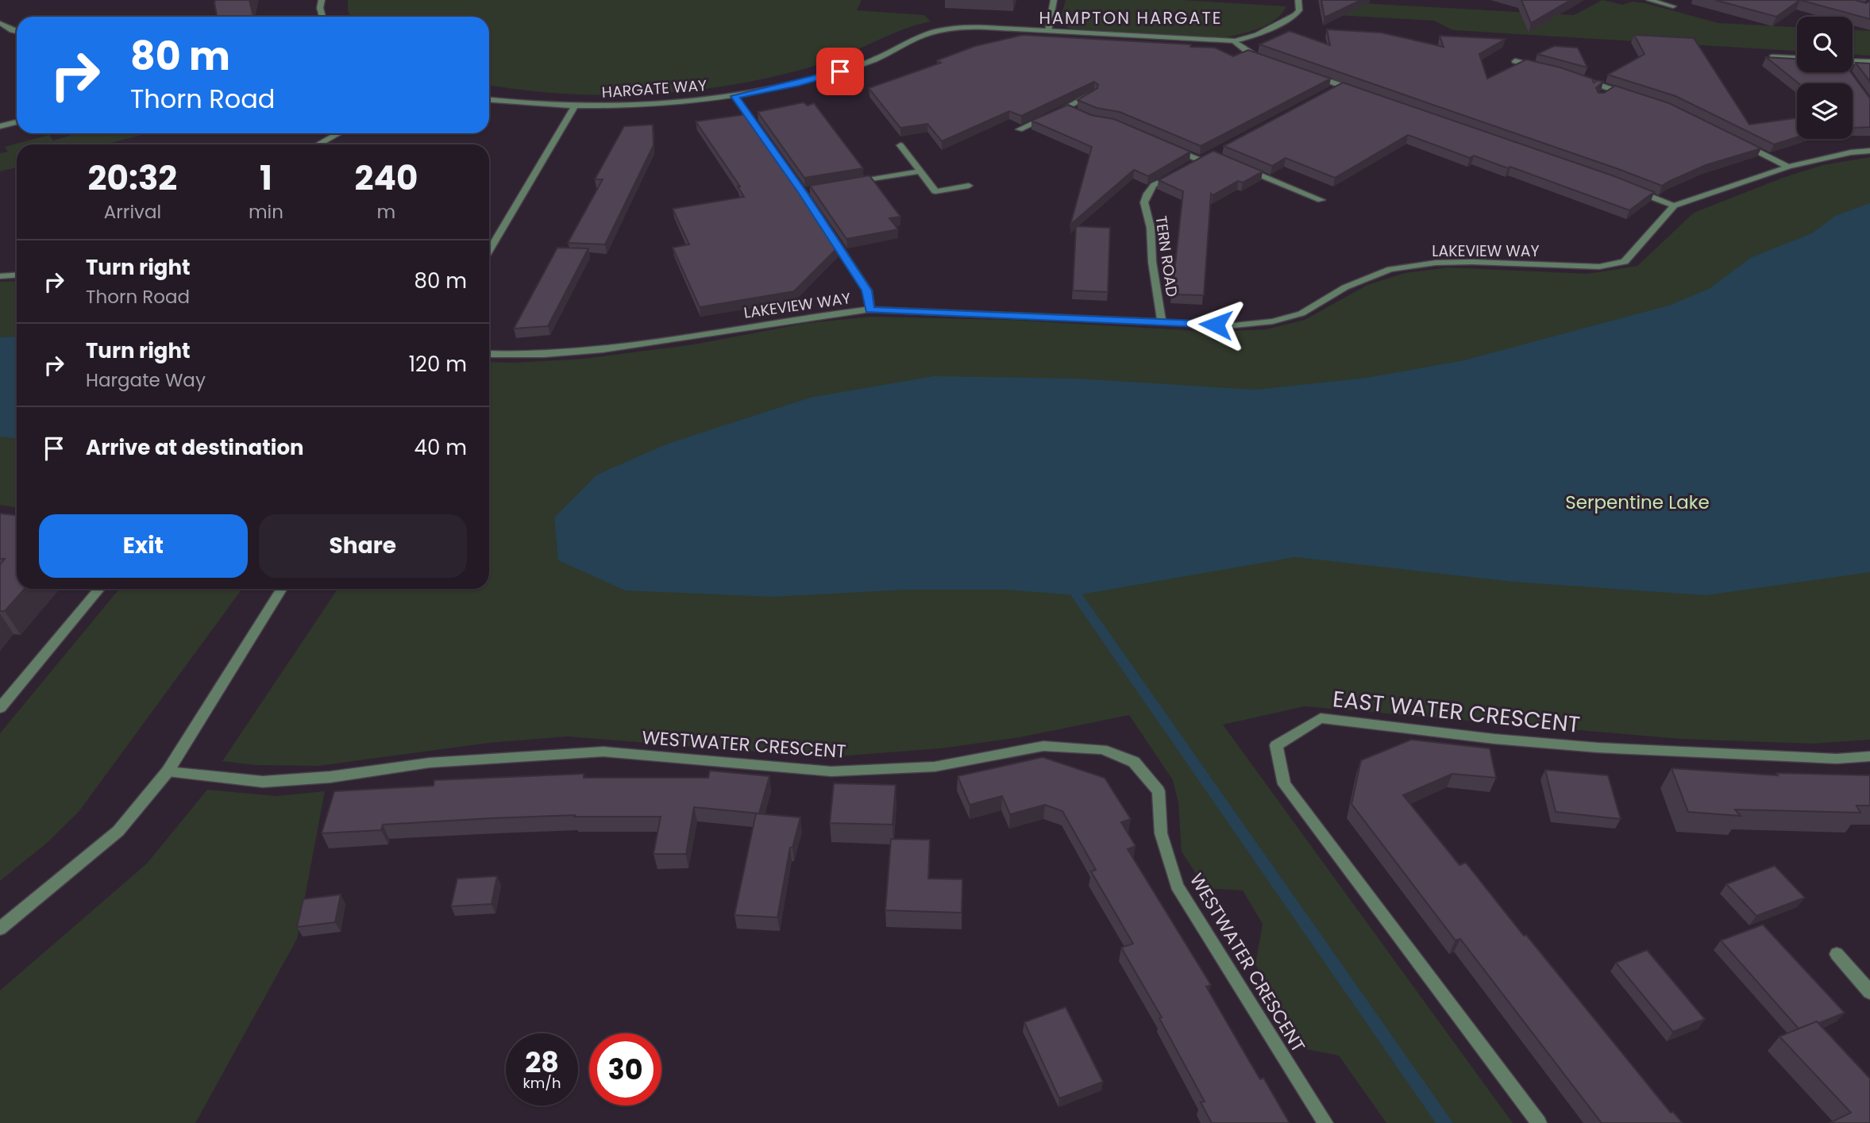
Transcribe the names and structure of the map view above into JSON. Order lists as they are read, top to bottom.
{
  "streets": {
    "street": [
      "HARGATE WAY",
      "LAKEVIEW WAY",
      "TERN ROAD",
      "EAST WATER CRESCENT",
      "WESTWATER CRESCENT"
    ]
  },
  "crossings": [
    ["LAKEVIEW WAY", "TERN ROAD"]
  ],
  "districts": ["HAMPTON HARGATE"],
  "parks": ["Serpentine Lake"],
  "page": {
    "turn": ["80 m", "Thorn Road"],
    "eta": [
      "20:32",
      "Arrival",
      "1",
      "min",
      "240",
      "m"
    ],
    "list": [
      {
        "name": "Turn right",
        "note": "Thorn Road",
        "value": "80 m"
      },
      {
        "name": "Turn right",
        "note": "Hargate Way",
        "value": "120 m"
      },
      {
        "name": "Arrive at destination",
        "value": "40 m"
      }
    ],
    "buttons": ["Exit", "Share"],
    "speed": "28 km/h",
    "limit": "30"
  }
}
